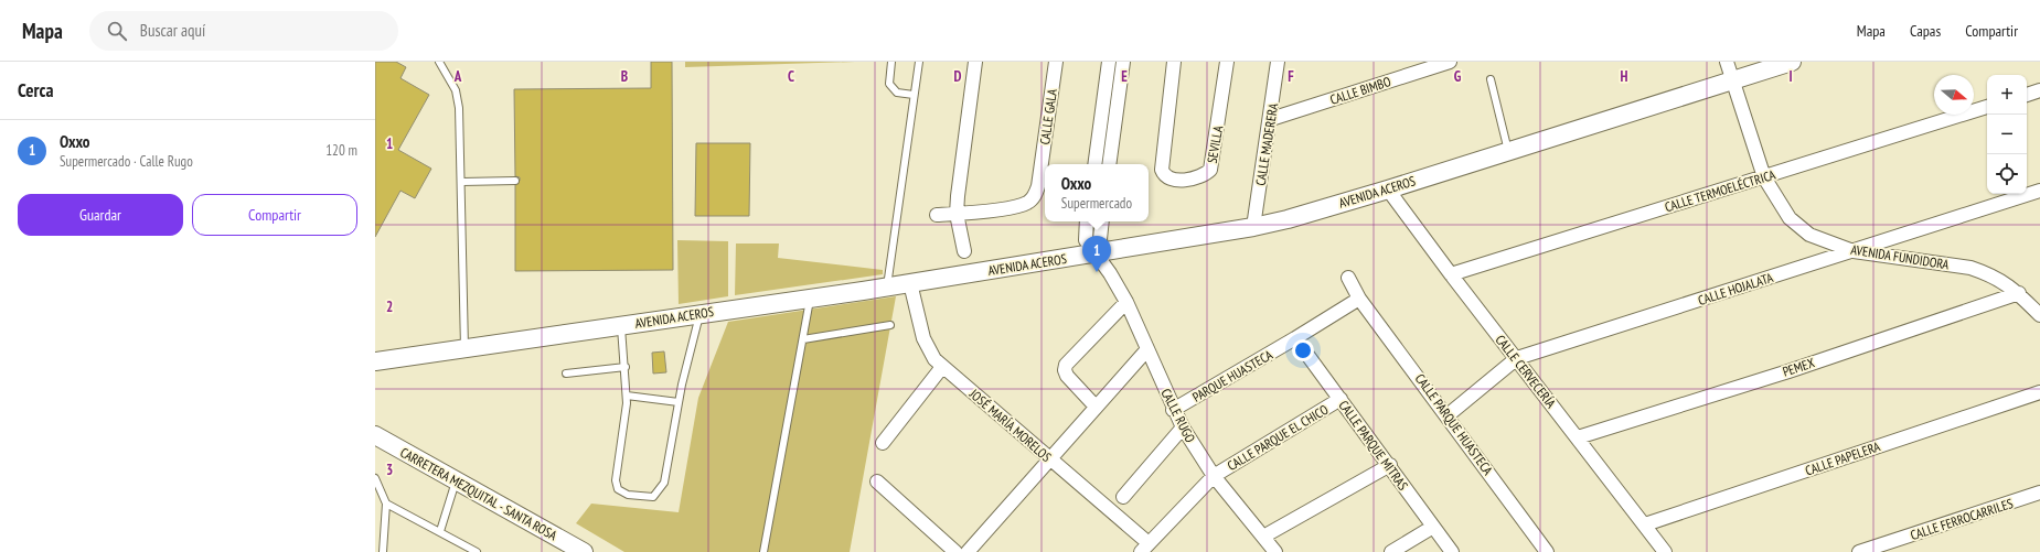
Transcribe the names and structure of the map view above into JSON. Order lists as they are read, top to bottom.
{
  "streets": {
    "street": [
      "CALLE BIMBO",
      "CALLE GALA",
      "SEVILLA",
      "CALLE MADERERA",
      "CALLE TERMOELÉCTRICA",
      "AVENIDA ACEROS",
      "AVENIDA FUNDIDORA",
      "CALLE HOJALATA",
      "PEMEX",
      "CALLE CERVECERÍA",
      "PARQUE HUASTECA",
      "CALLE RUGO",
      "CALLE PARQUE HUASTECA",
      "JOSÉ MARÍA MORELOS",
      "CALLE PARQUE EL CHICO",
      "CALLE PARQUE MITRAS",
      "CALLE PAPELERA",
      "CARRETERA MEZQUITAL - SANTA ROSA",
      "CALLE FERROCARRILES"
    ]
  },
  "crossings": [
    ["CALLE BIMBO", "CALLE MADERERA"],
    ["CALLE MADERERA", "AVENIDA ACEROS"],
    ["CALLE TERMOELÉCTRICA", "AVENIDA FUNDIDORA"],
    ["CALLE TERMOELÉCTRICA", "CALLE CERVECERÍA"],
    ["AVENIDA ACEROS", "AVENIDA FUNDIDORA"],
    ["AVENIDA ACEROS", "CALLE CERVECERÍA"],
    ["AVENIDA ACEROS", "CALLE RUGO"],
    ["AVENIDA ACEROS", "JOSÉ MARÍA MORELOS"],
    ["AVENIDA FUNDIDORA", "CALLE HOJALATA"],
    ["AVENIDA FUNDIDORA", "PEMEX"],
    ["CALLE HOJALATA", "CALLE CERVECERÍA"],
    ["CALLE HOJALATA", "CALLE PARQUE HUASTECA"],
    ["PEMEX", "CALLE CERVECERÍA"],
    ["CALLE CERVECERÍA", "CALLE PAPELERA"],
    ["PARQUE HUASTECA", "CALLE RUGO"],
    ["PARQUE HUASTECA", "CALLE PARQUE HUASTECA"],
    ["PARQUE HUASTECA", "CALLE PARQUE MITRAS"],
    ["CALLE RUGO", "CALLE PARQUE EL CHICO"],
    ["JOSÉ MARÍA MORELOS", "CALLE PARQUE EL CHICO"],
    ["CALLE PARQUE EL CHICO", "CALLE PARQUE MITRAS"]
  ],
  "north": "right",
  "page": {
    "header": "Mapa",
    "search": "Buscar aquí",
    "nav": ["Mapa", "Capas", "Compartir"],
    "heading": "Cerca",
    "map_buttons": ["+", "−"],
    "list": [
      {
        "mark": "1",
        "name": "Oxxo",
        "note": "Supermercado · Calle Rugo",
        "value": "120 m"
      }
    ],
    "popup": ["Oxxo", "Supermercado"],
    "buttons": ["Guardar", "Compartir"],
    "pins": "1"
  },
  "grid": {
    "columns": [
      "A",
      "B",
      "C",
      "D",
      "E",
      "F",
      "G",
      "H",
      "I"
    ],
    "rows": ["1", "2", "3"]
  }
}
